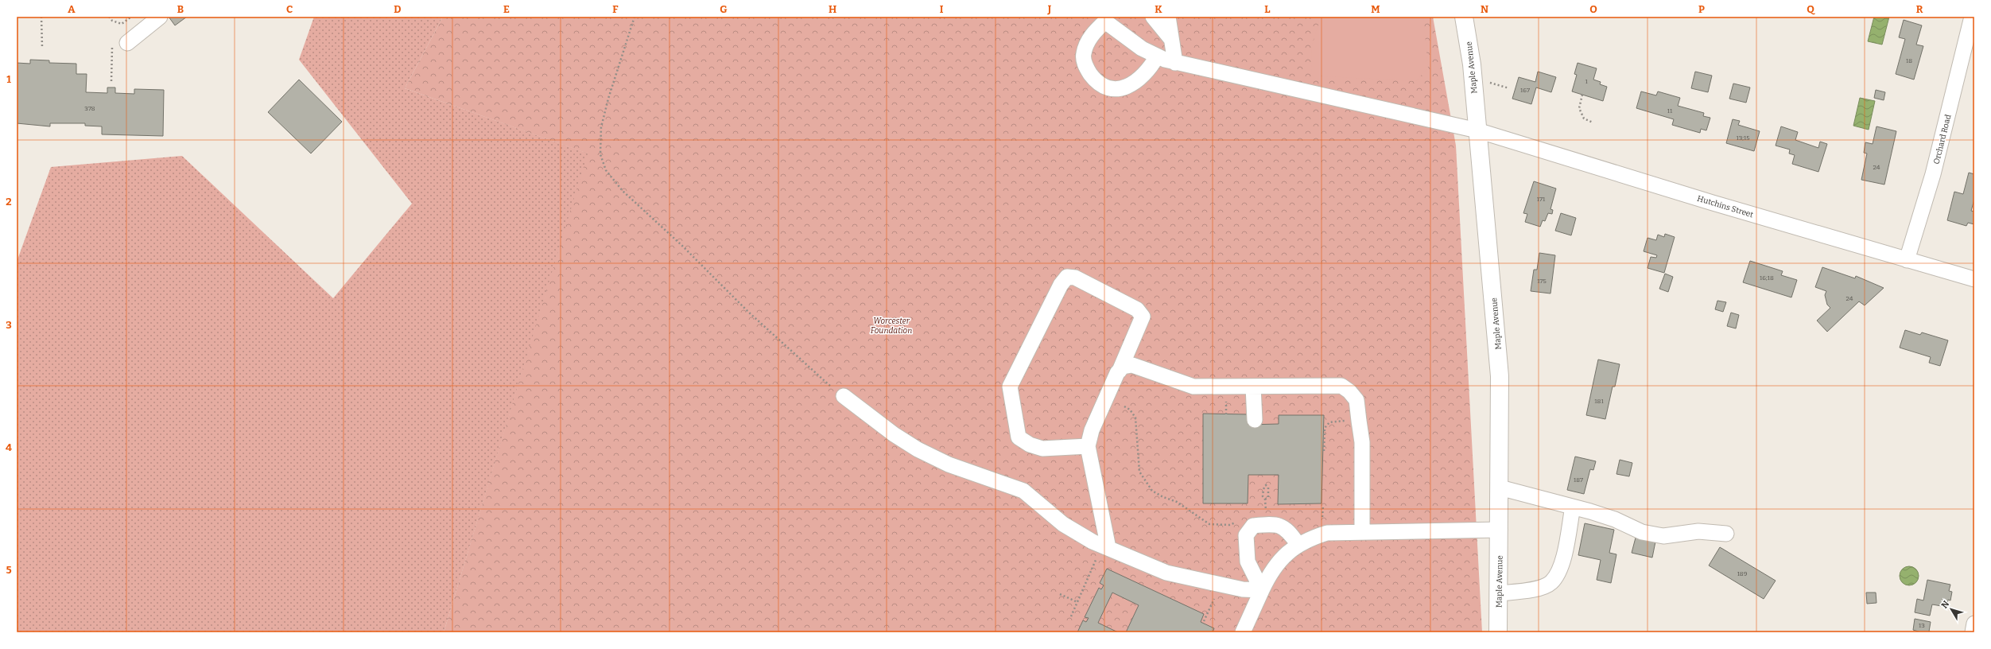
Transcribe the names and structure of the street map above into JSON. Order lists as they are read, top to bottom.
{
  "streets": {
    "main road": ["Maple Avenue"],
    "street": ["Orchard Road", "Hutchins Street"]
  },
  "crossings": [
    ["Maple Avenue", "Hutchins Street"],
    ["Orchard Road", "Hutchins Street"]
  ],
  "parks": ["Worcester Foundation"],
  "house_numbers": [
    "18",
    "1",
    "167",
    "378",
    "11",
    "13;15",
    "24",
    "171",
    "16;18",
    "175",
    "24",
    "181",
    "187",
    "189",
    "13"
  ],
  "north": "top left",
  "grid": {
    "columns": [
      "A",
      "B",
      "C",
      "D",
      "E",
      "F",
      "G",
      "H",
      "I",
      "J",
      "K",
      "L",
      "M",
      "N",
      "O",
      "P",
      "Q",
      "R"
    ],
    "rows": [
      "1",
      "2",
      "3",
      "4",
      "5"
    ]
  }
}
